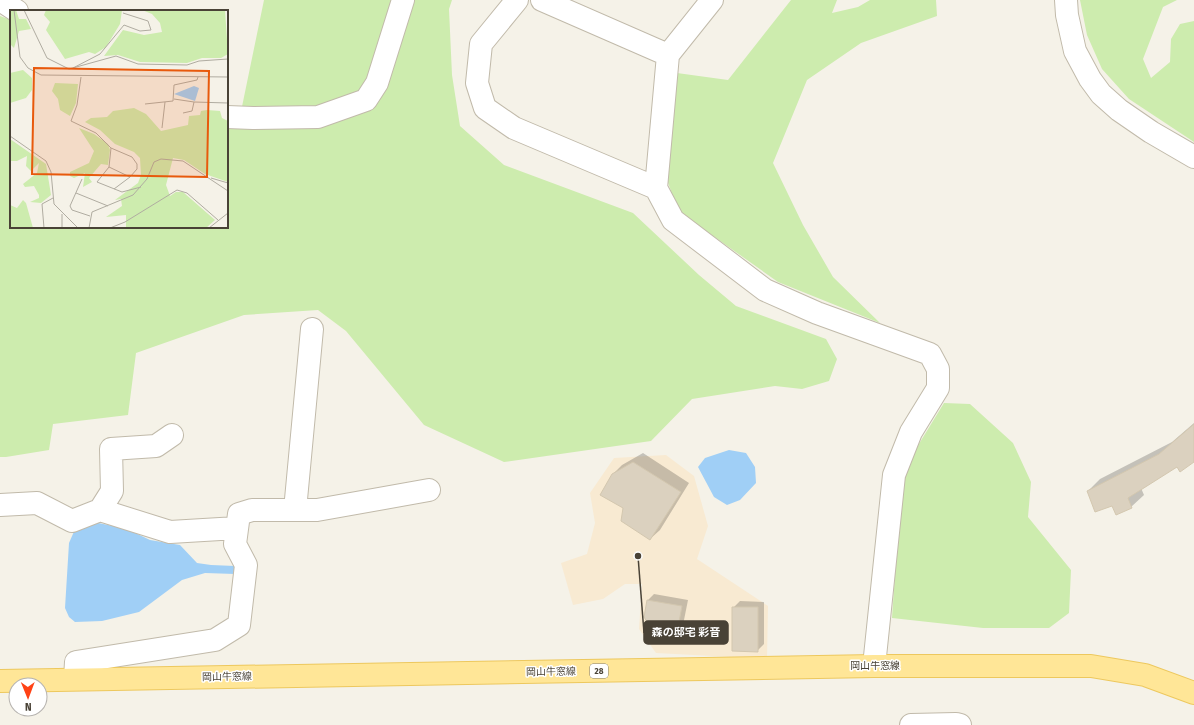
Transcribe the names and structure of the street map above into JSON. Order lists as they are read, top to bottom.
{
  "streets": {
    "main road": ["岡山牛窓線", "28"]
  },
  "places": ["森の邸宅 彩音"],
  "north": "bottom"
}
